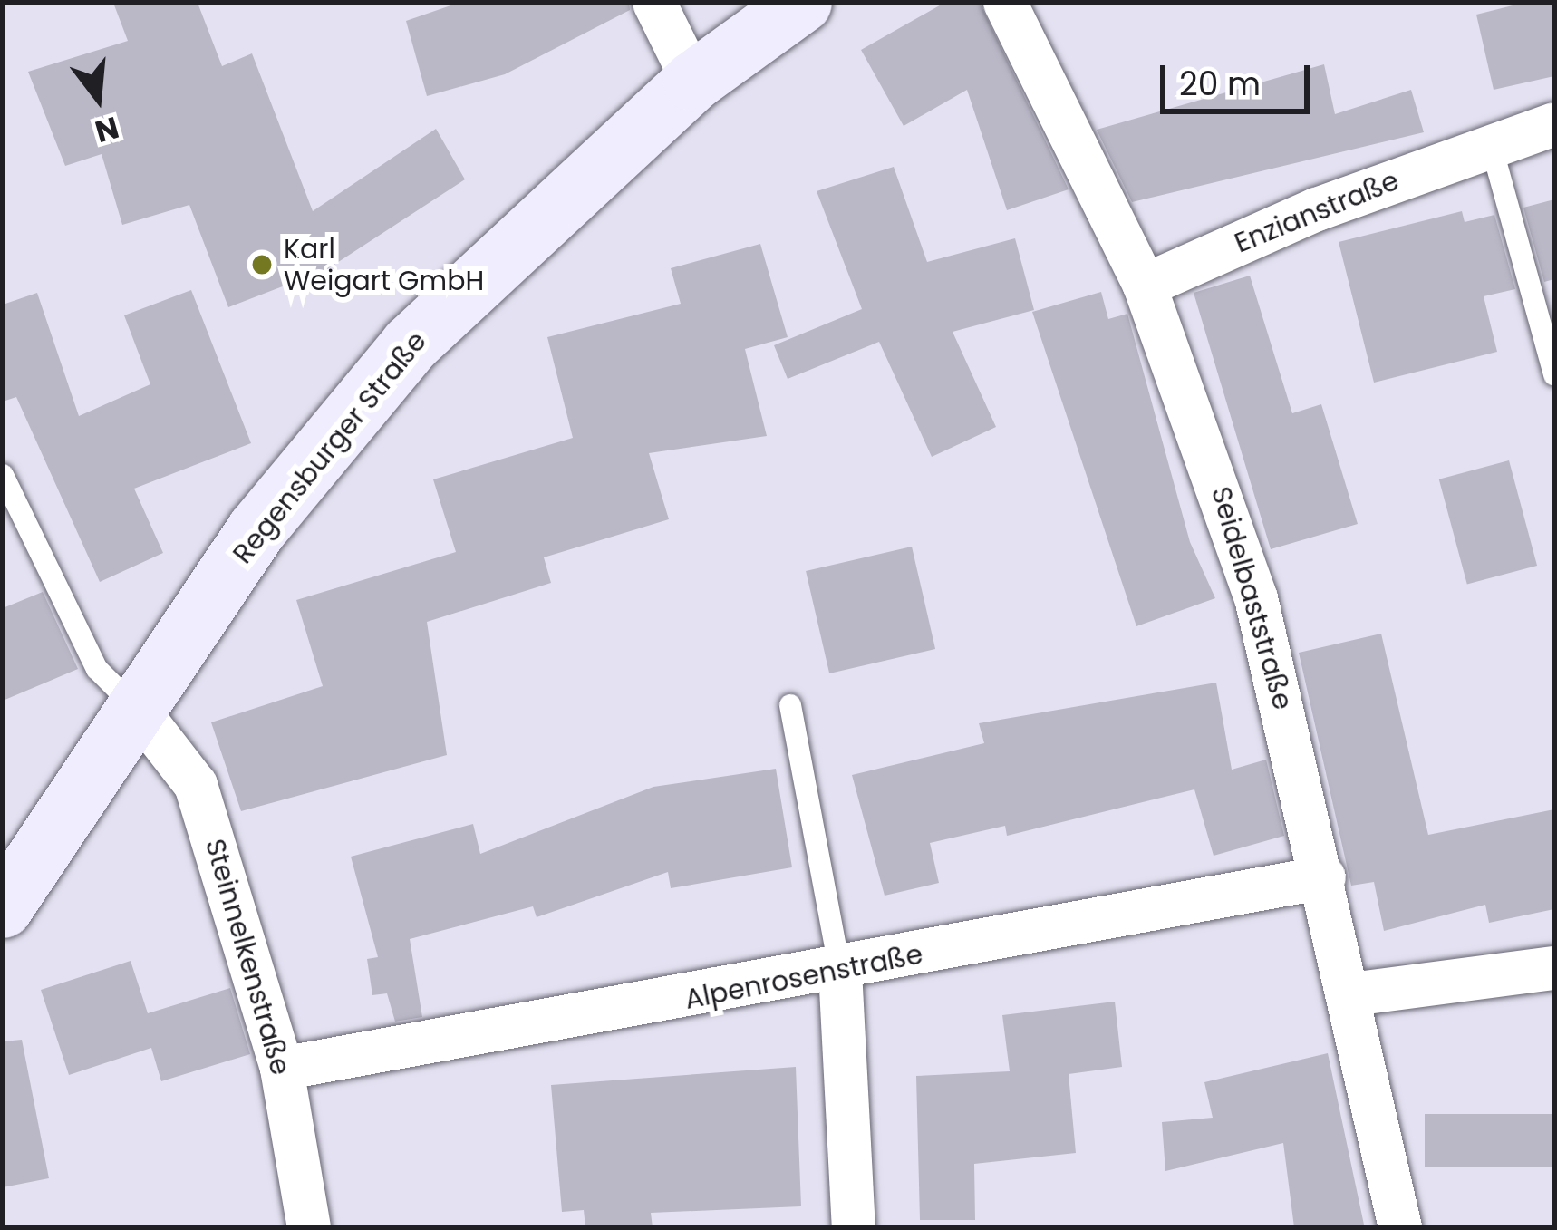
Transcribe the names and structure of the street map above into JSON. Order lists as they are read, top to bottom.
{
  "streets": {
    "street": [
      "Enzianstraße",
      "Regensburger Straße",
      "Seidelbaststraße",
      "Steinnelkenstraße",
      "Alpenrosenstraße"
    ]
  },
  "crossings": [
    ["Enzianstraße", "Seidelbaststraße"],
    ["Regensburger Straße", "Steinnelkenstraße"],
    ["Seidelbaststraße", "Alpenrosenstraße"],
    ["Steinnelkenstraße", "Alpenrosenstraße"]
  ],
  "places": ["Karl Weigart GmbH"],
  "scale_bar": "20 m",
  "north": "bottom"
}
